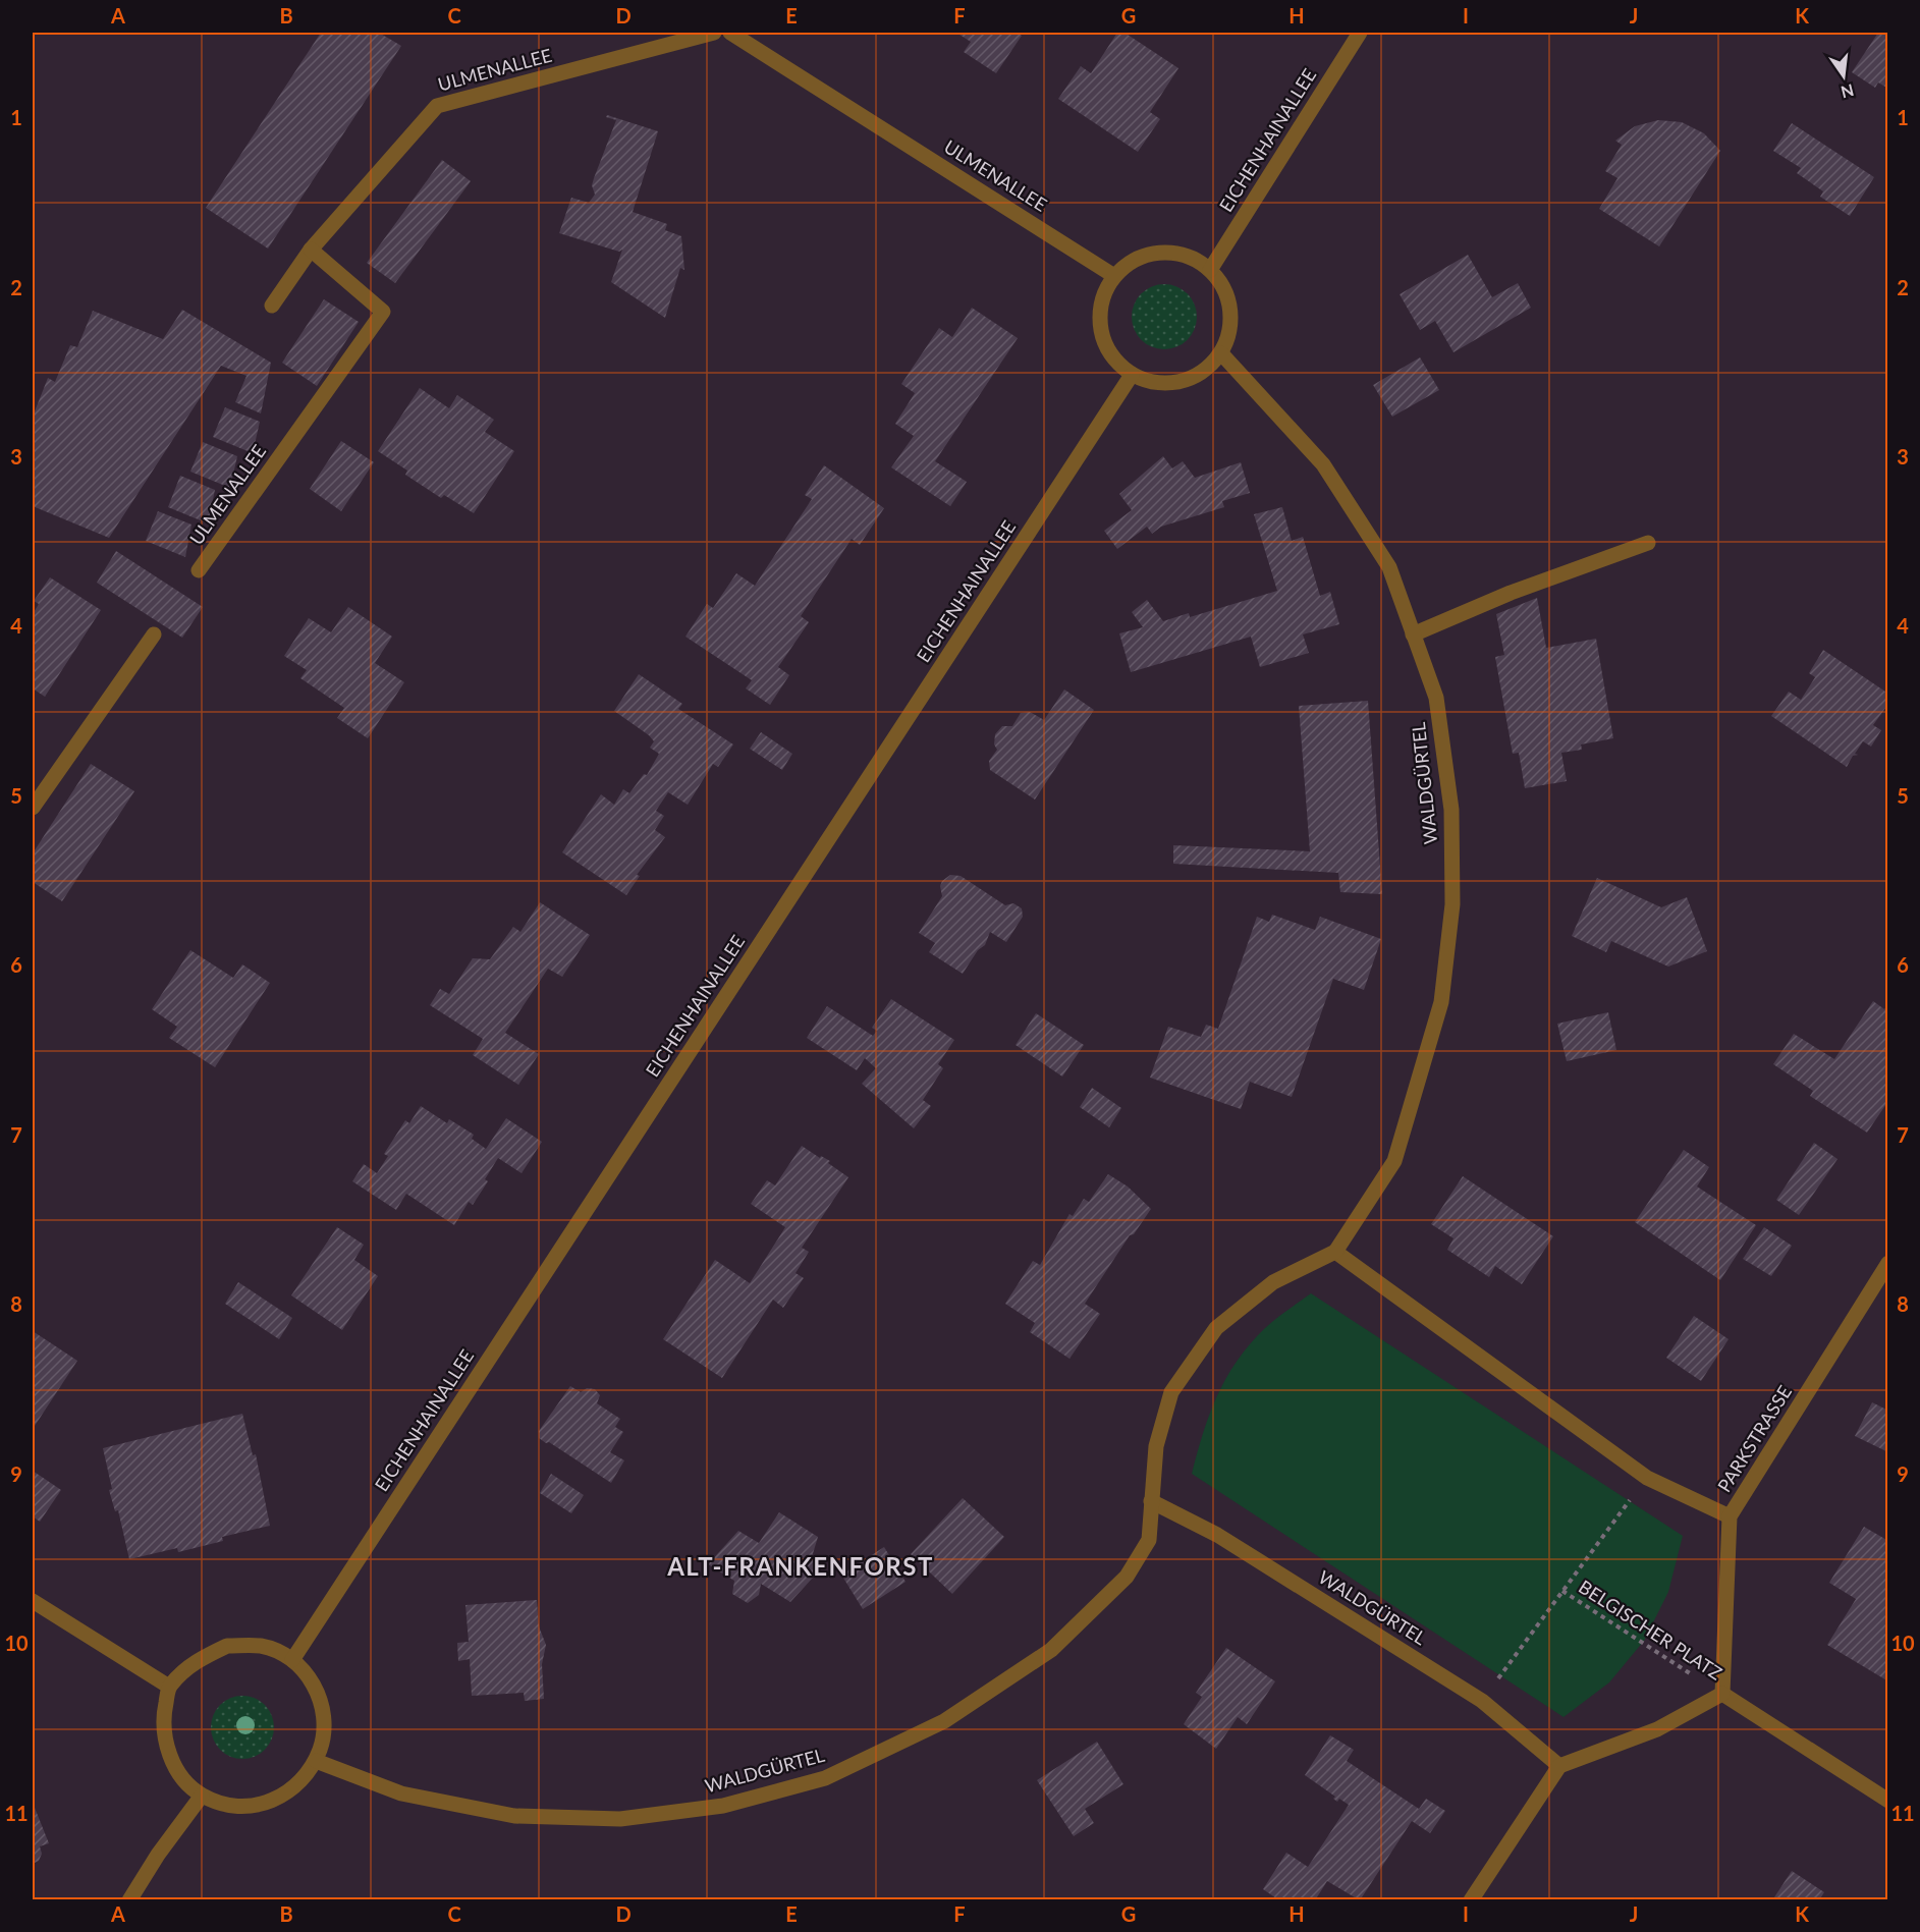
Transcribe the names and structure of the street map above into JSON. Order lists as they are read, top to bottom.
{
  "streets": {
    "street": [
      "ULMENALLEE",
      "EICHENHAINALLEE",
      "WALDGÜRTEL",
      "PARKSTRASSE"
    ],
    "path": ["BELGISCHER PLATZ"]
  },
  "crossings": [
    ["ULMENALLEE", "EICHENHAINALLEE"],
    ["ULMENALLEE", "WALDGÜRTEL"],
    ["EICHENHAINALLEE", "WALDGÜRTEL"],
    ["WALDGÜRTEL", "BELGISCHER PLATZ"],
    ["PARKSTRASSE", "BELGISCHER PLATZ"]
  ],
  "districts": ["ALT-FRANKENFORST"],
  "north": "bottom",
  "grid": {
    "columns": [
      "A",
      "B",
      "C",
      "D",
      "E",
      "F",
      "G",
      "H",
      "I",
      "J",
      "K"
    ],
    "rows": [
      "1",
      "2",
      "3",
      "4",
      "5",
      "6",
      "7",
      "8",
      "9",
      "10",
      "11"
    ]
  }
}
